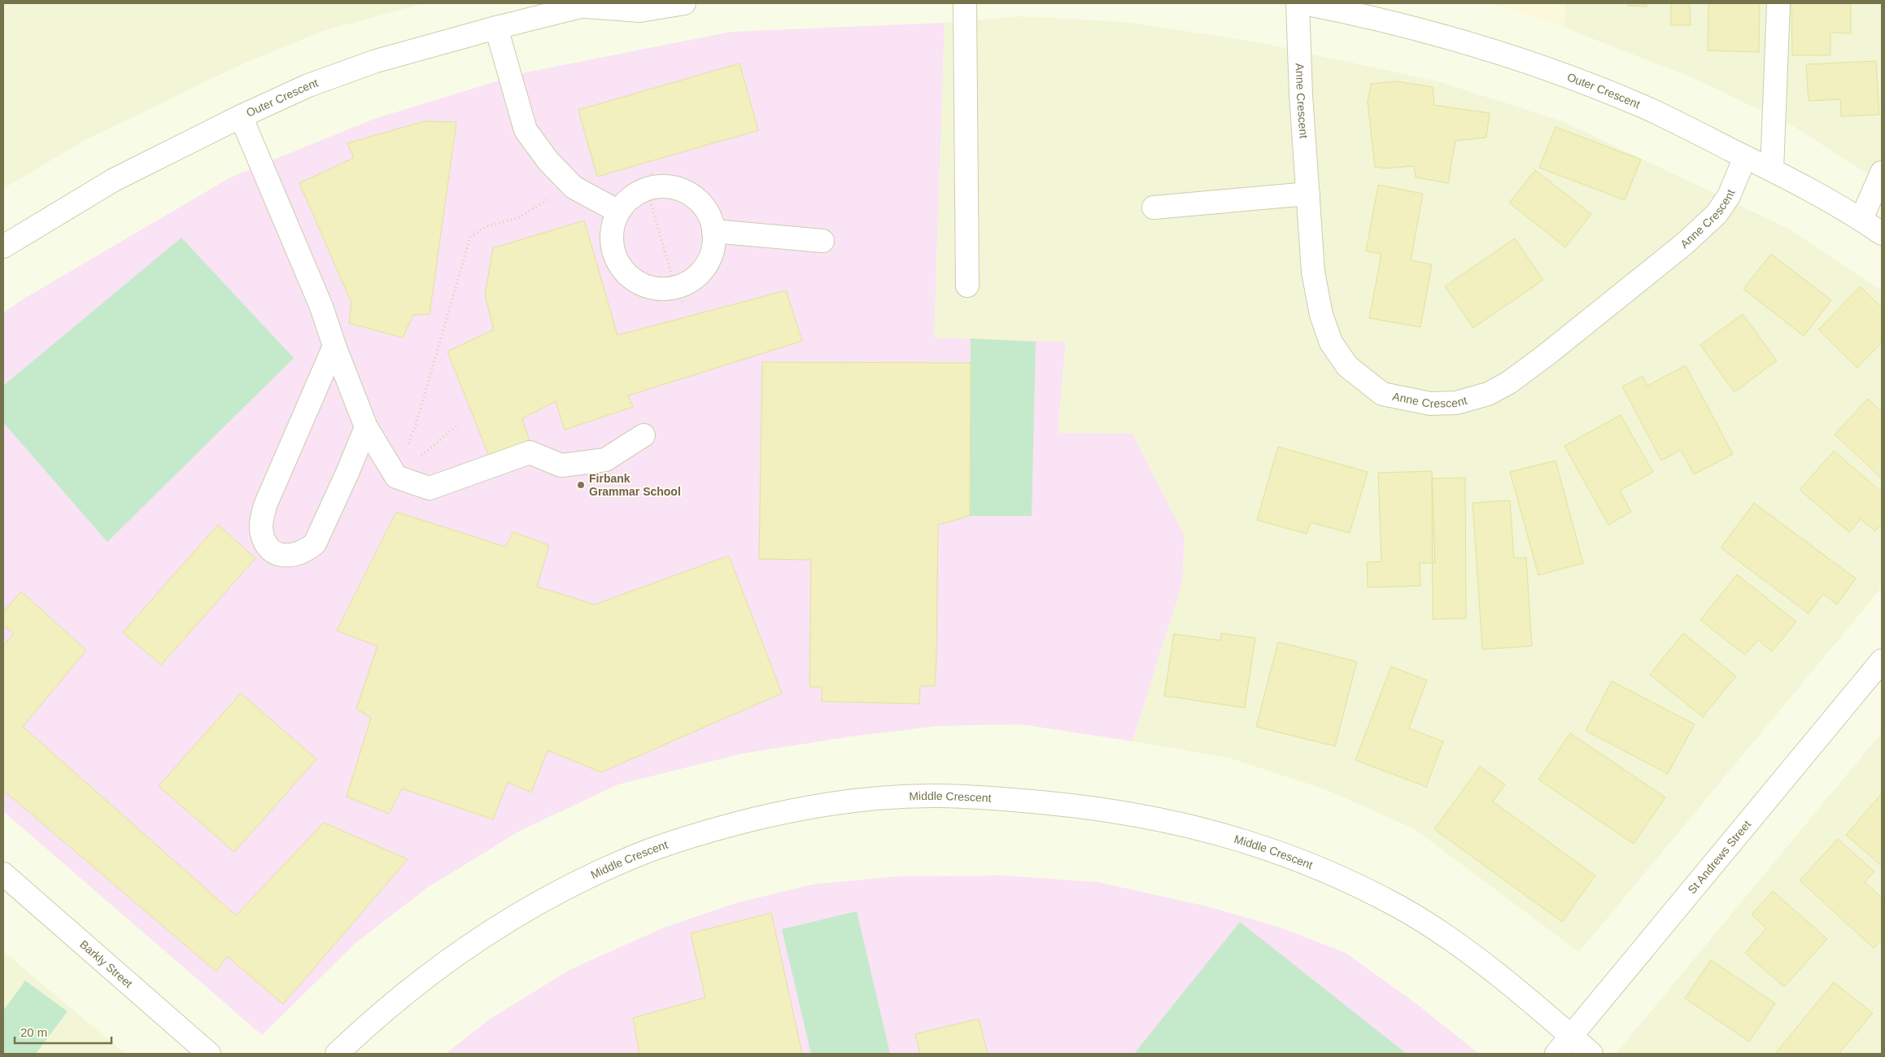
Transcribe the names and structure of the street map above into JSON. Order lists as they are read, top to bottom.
{
  "streets": {
    "street": [
      "Outer Crescent",
      "Anne Crescent",
      "Middle Crescent",
      "St Andrews Street",
      "Barkly Street"
    ]
  },
  "crossings": [
    ["Outer Crescent", "Anne Crescent"],
    ["Middle Crescent", "St Andrews Street"]
  ],
  "places": ["Firbank Grammar School"],
  "scale_bar": "20 m"
}
